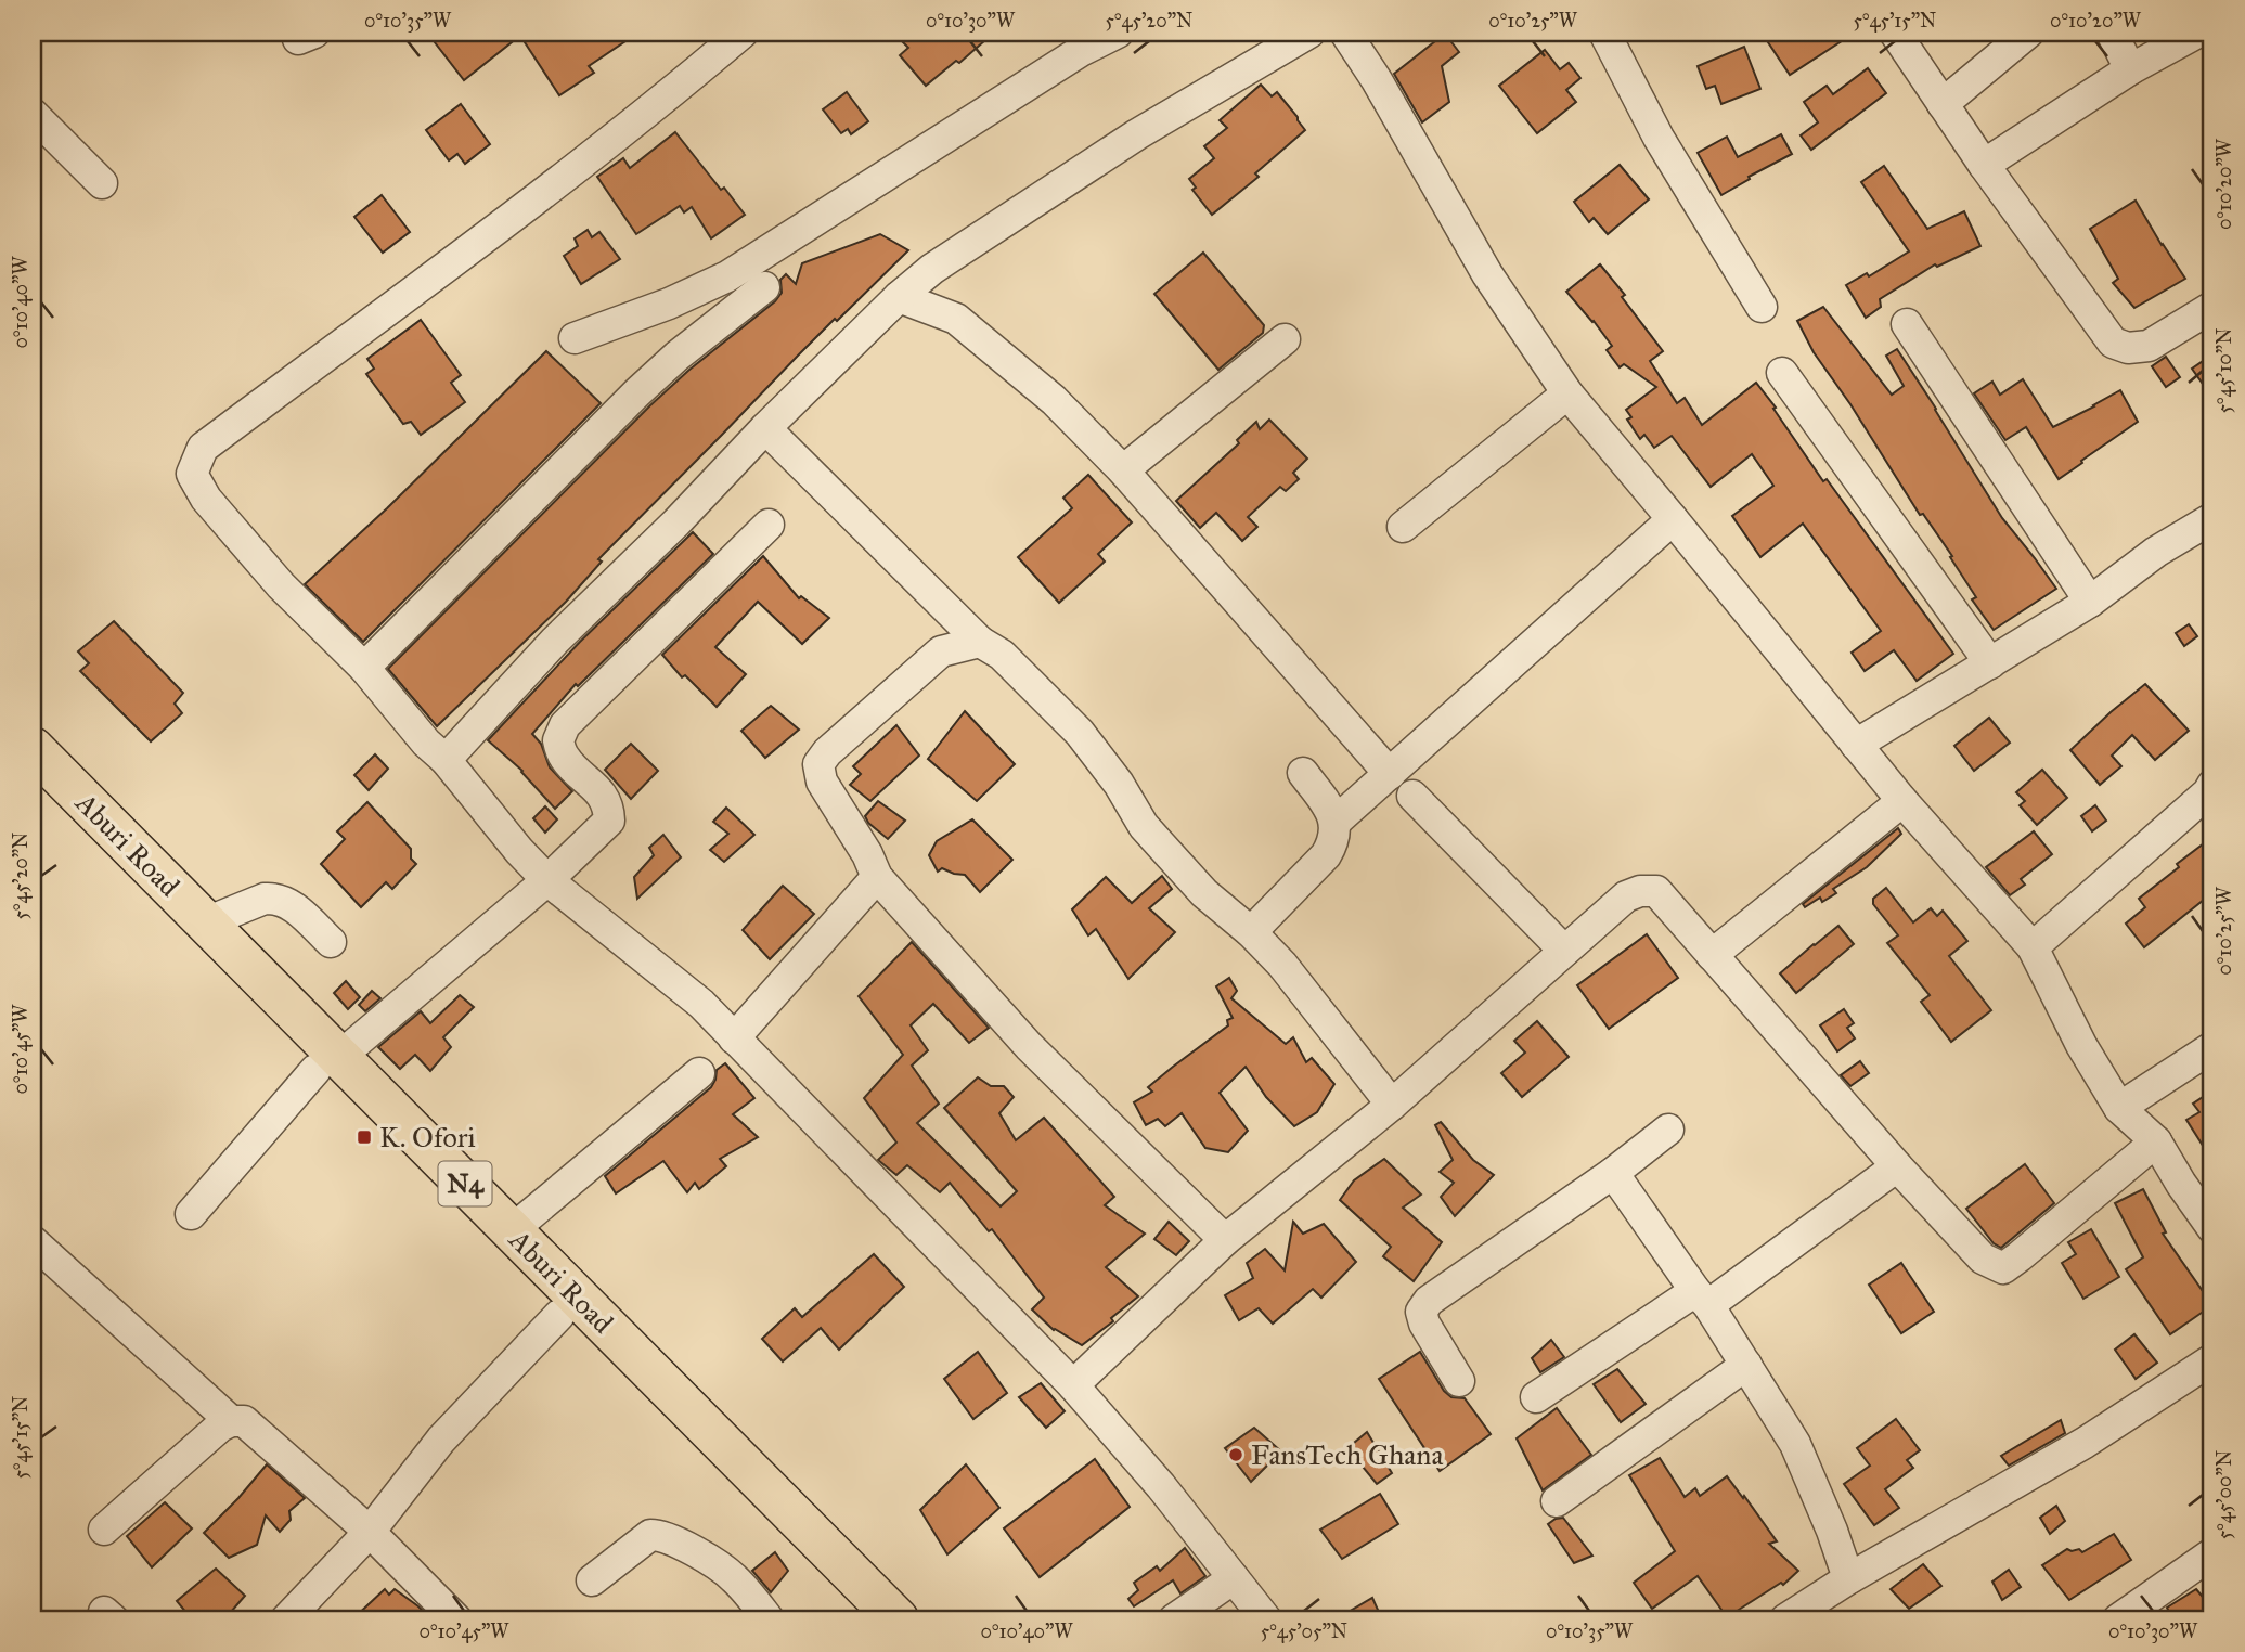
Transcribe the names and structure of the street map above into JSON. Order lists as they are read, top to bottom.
{
  "streets": {
    "highway": ["Aburi Road", "N4"]
  },
  "places": {
    "transit": ["K. Ofori"],
    "other": ["FansTech Ghana"]
  },
  "coordinates": [
    "0°10'35\"W",
    "0°10'30\"W",
    "5°45'20\"N",
    "0°10'25\"W",
    "5°45'15\"N",
    "0°10'20\"W",
    "0°10'40\"W",
    "5°45'10\"N",
    "0°10'45\"W",
    "5°45'00\"N",
    "5°45'05\"N"
  ]
}
